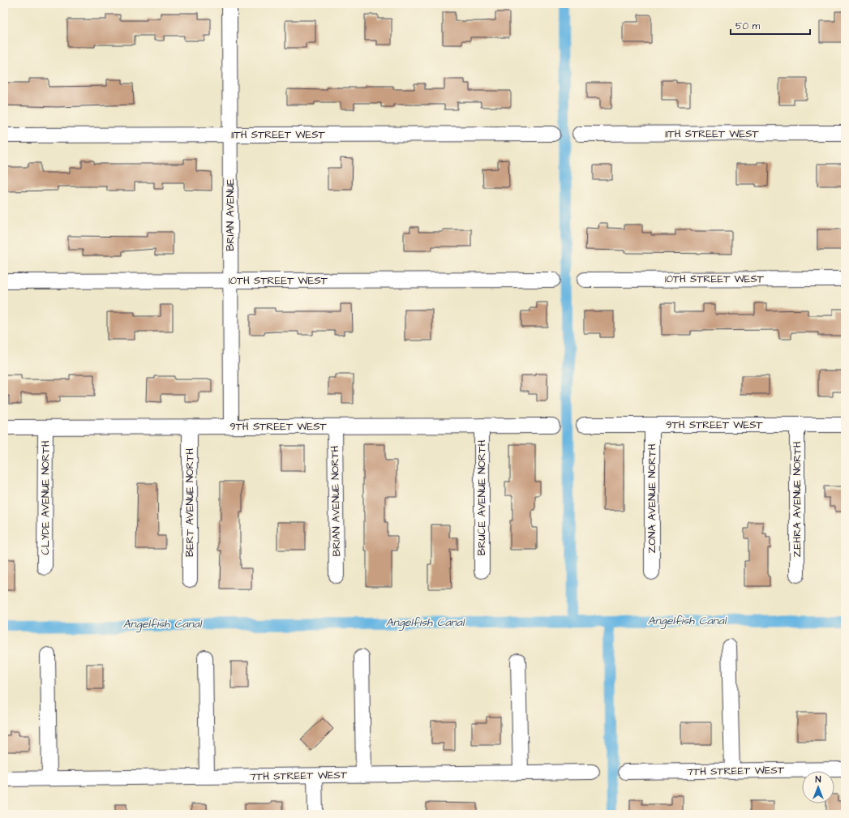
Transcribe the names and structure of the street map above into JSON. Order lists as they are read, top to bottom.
{
  "streets": {
    "street": [
      "11TH STREET WEST",
      "BRIAN AVENUE",
      "10TH STREET WEST",
      "9TH STREET WEST",
      "CLYDE AVENUE NORTH",
      "BRUCE AVENUE NORTH",
      "ZONA AVENUE NORTH",
      "ZEHRA AVENUE NORTH",
      "BRIAN AVENUE NORTH",
      "BERT AVENUE NORTH",
      "7TH STREET WEST"
    ]
  },
  "crossings": [
    ["11TH STREET WEST", "BRIAN AVENUE"],
    ["BRIAN AVENUE", "10TH STREET WEST"],
    ["BRIAN AVENUE", "9TH STREET WEST"],
    ["9TH STREET WEST", "CLYDE AVENUE NORTH"],
    ["9TH STREET WEST", "BRUCE AVENUE NORTH"],
    ["9TH STREET WEST", "ZONA AVENUE NORTH"],
    ["9TH STREET WEST", "ZEHRA AVENUE NORTH"],
    ["9TH STREET WEST", "BRIAN AVENUE NORTH"],
    ["9TH STREET WEST", "BERT AVENUE NORTH"]
  ],
  "water": ["Angelfish Canal"],
  "scale_bar": "50 m",
  "north": "top"
}
